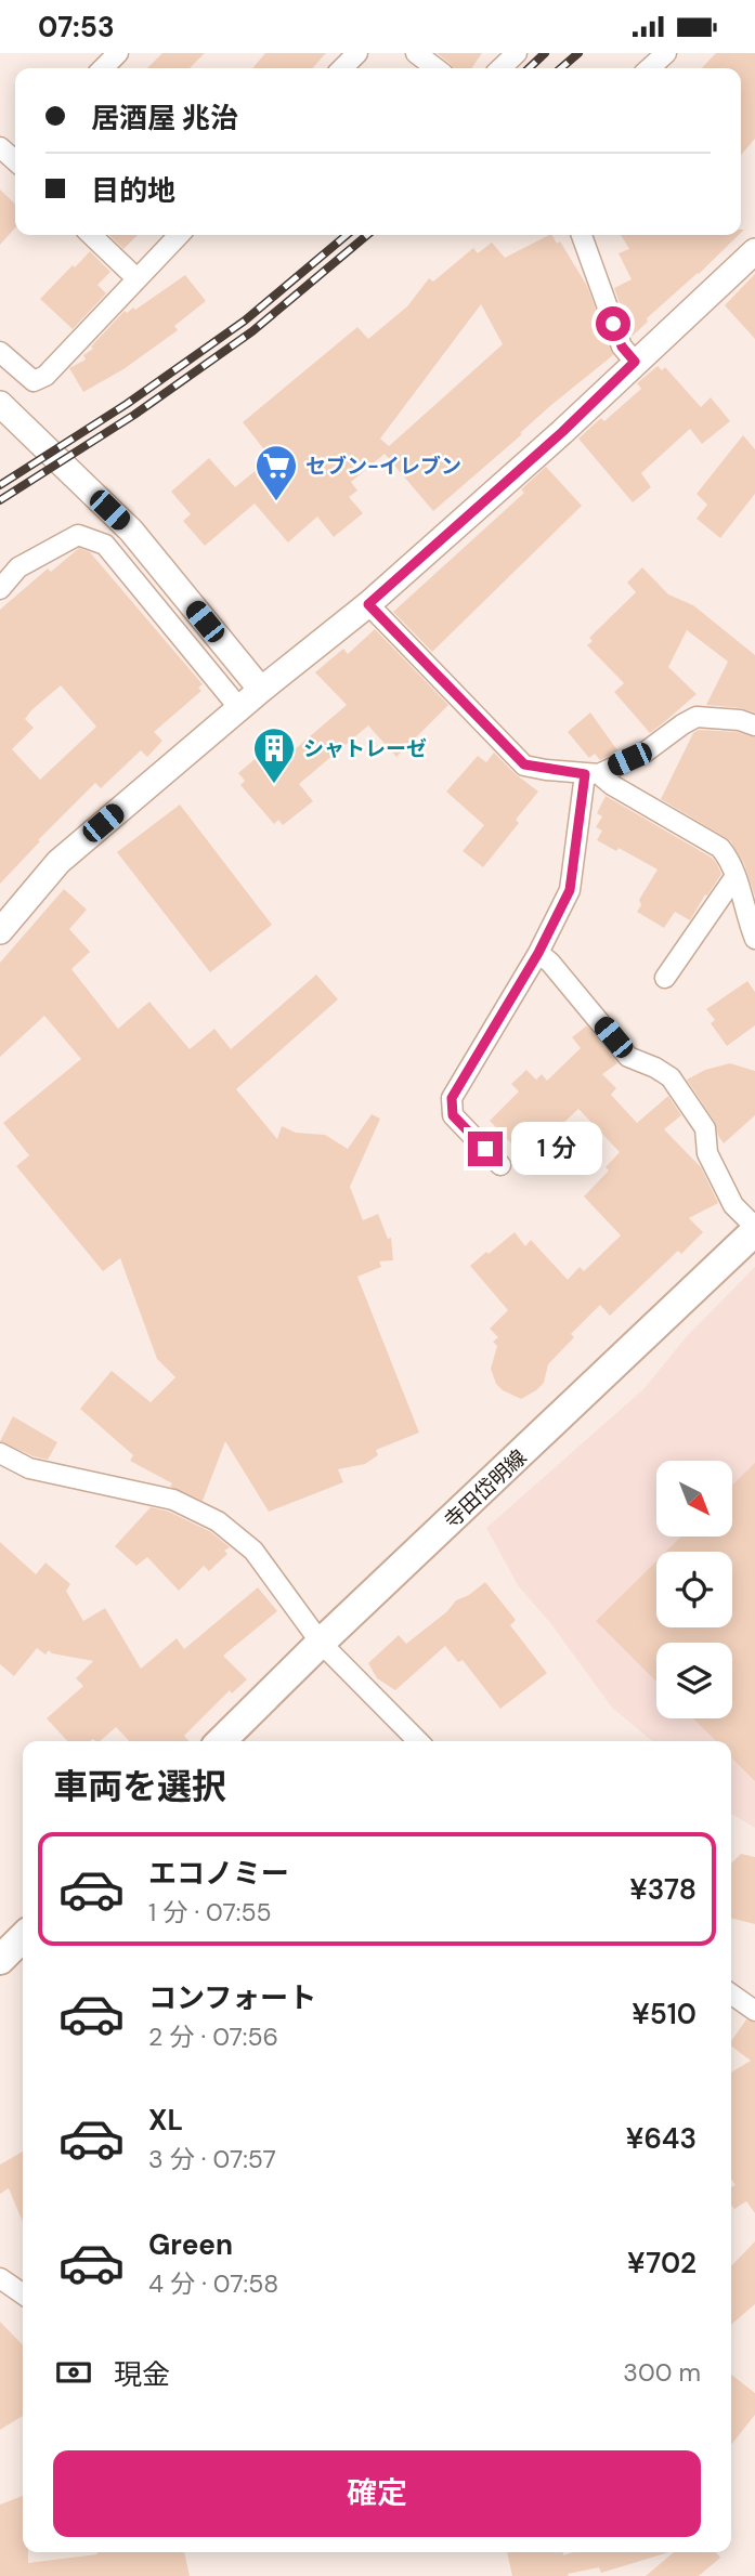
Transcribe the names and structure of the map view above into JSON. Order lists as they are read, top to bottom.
{
  "streets": {
    "main road": ["寺田岱明線"]
  },
  "places": {
    "supermarket": ["セブン-イレブン"],
    "building": ["シャトレーゼ"]
  },
  "north": "bottom right",
  "page": {
    "status": "07:53",
    "banner": ["居酒屋 兆治", "目的地"],
    "bubble": "1 分",
    "heading": "車両を選択",
    "list": [
      {
        "name": "エコノミー",
        "note": "1 分 · 07:55",
        "value": "¥378"
      },
      {
        "name": "コンフォート",
        "note": "2 分 · 07:56",
        "value": "¥510"
      },
      {
        "name": "XL",
        "note": "3 分 · 07:57",
        "value": "¥643"
      },
      {
        "name": "Green",
        "note": "4 分 · 07:58",
        "value": "¥702"
      }
    ],
    "pay": ["現金", "300 m"],
    "buttons": "確定"
  }
}
